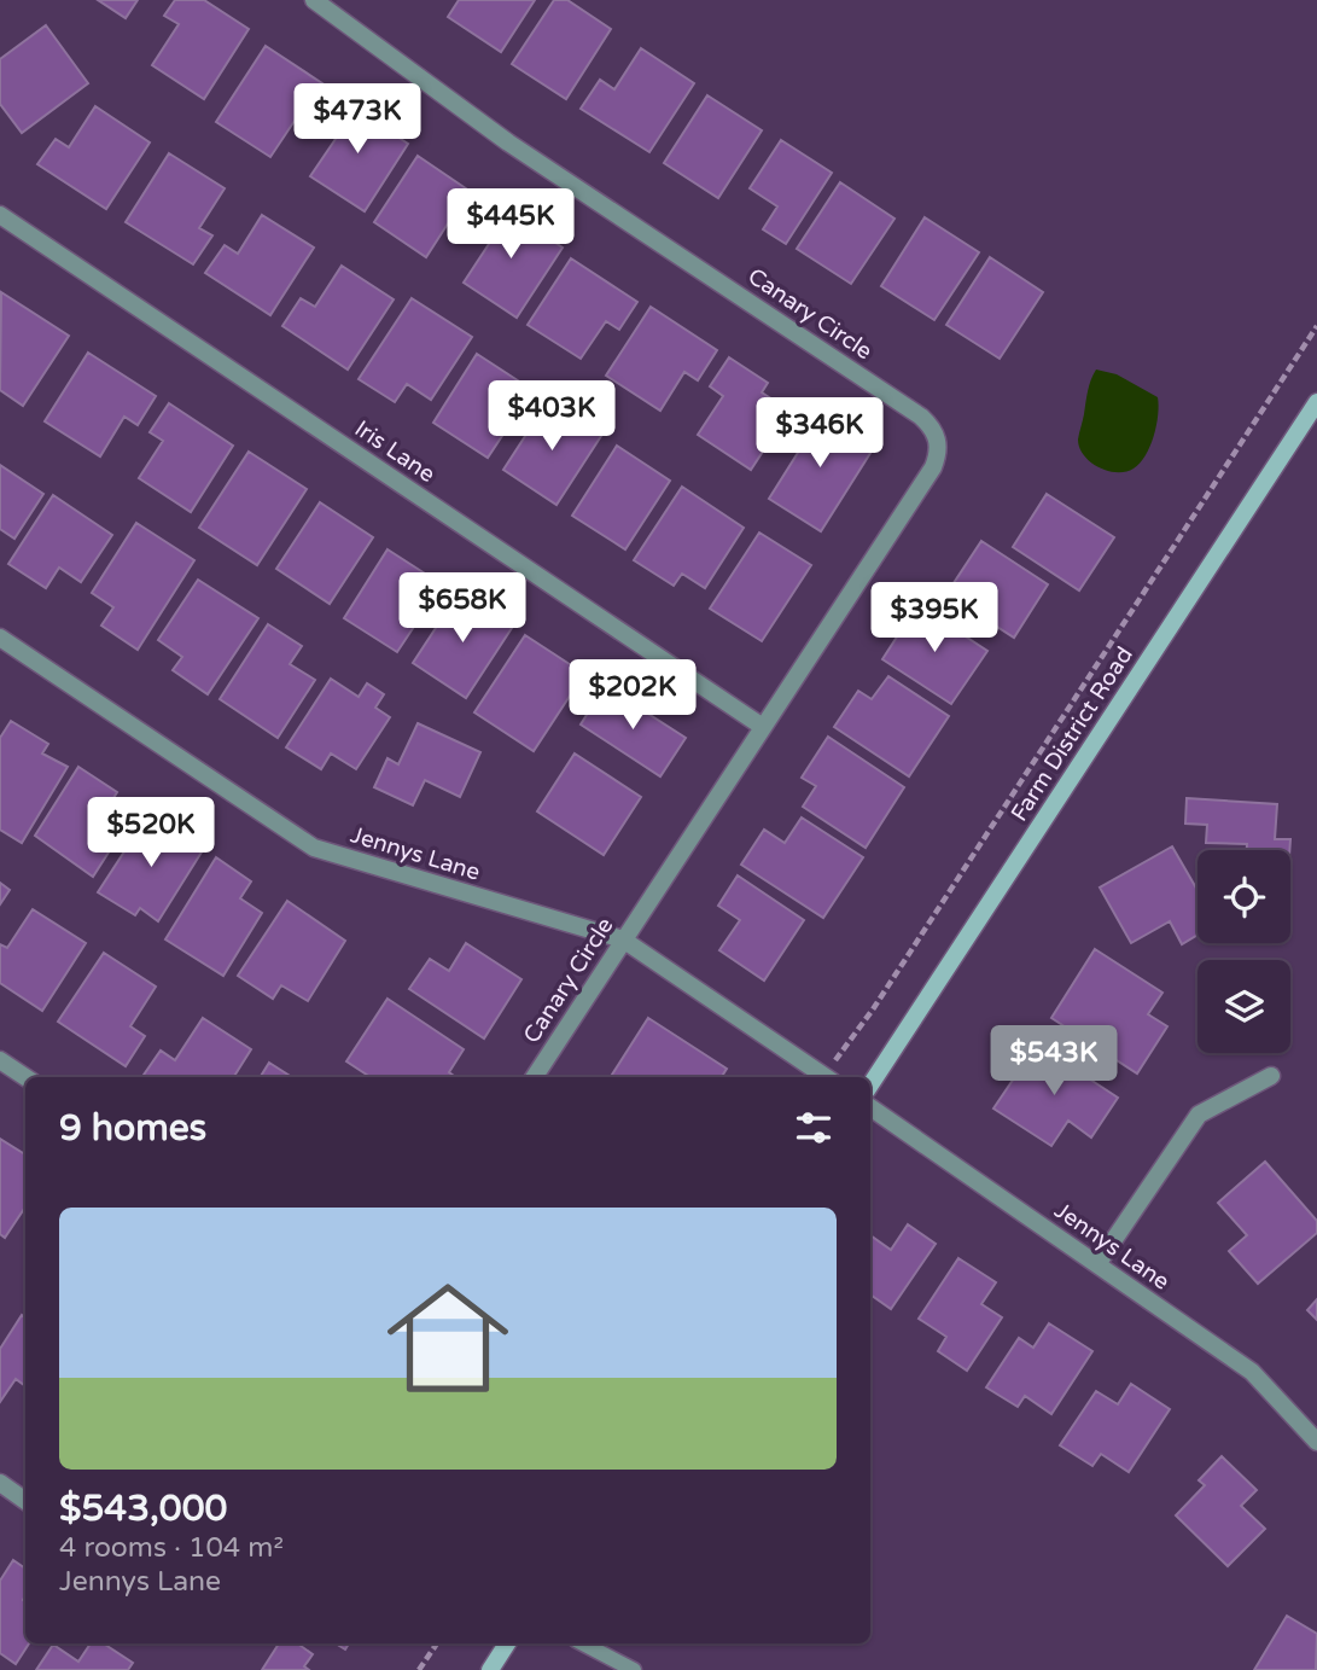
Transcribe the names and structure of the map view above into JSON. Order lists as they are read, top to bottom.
{
  "streets": {
    "main road": ["Farm District Road"],
    "street": ["Canary Circle", "Iris Lane", "Jennys Lane"]
  },
  "crossings": [
    ["Canary Circle", "Iris Lane"],
    ["Canary Circle", "Jennys Lane"]
  ],
  "page": {
    "price": [
      "$473K",
      "$445K",
      "$403K",
      "$346K",
      "$658K",
      "$395K",
      "$202K",
      "$520K",
      "$543K"
    ],
    "heading": "9 homes",
    "list": [
      {
        "name": "$543,000",
        "note": "4 rooms · 104 m² · Jennys Lane"
      }
    ]
  }
}
